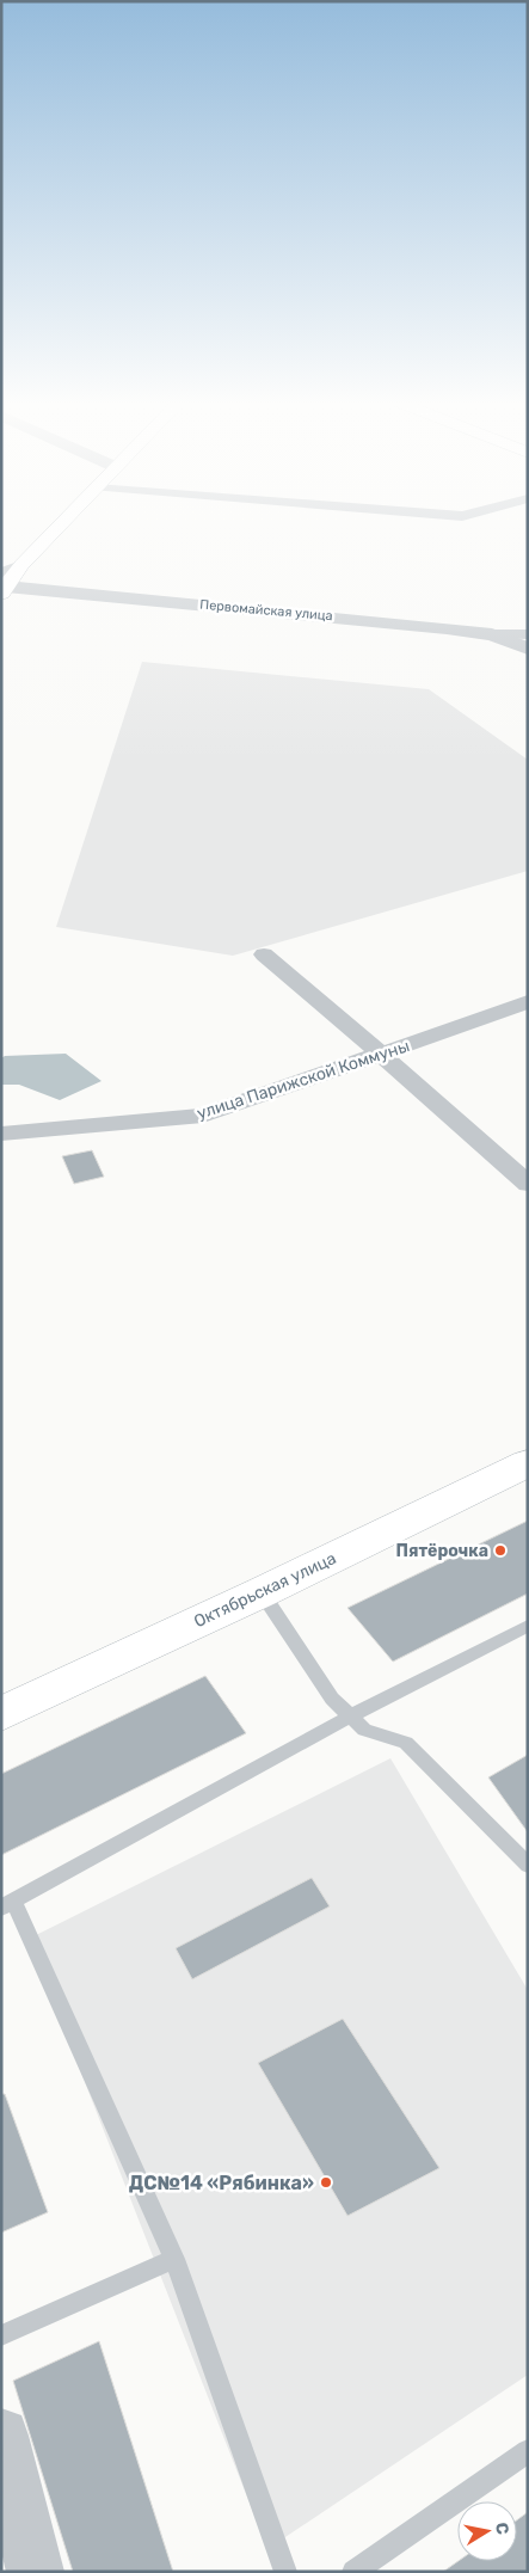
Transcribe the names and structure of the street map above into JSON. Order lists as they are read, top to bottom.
{
  "streets": {
    "main road": ["Октябрьская улица"],
    "street": ["Первомайская улица", "улица Парижской Коммуны"]
  },
  "places": ["Пятёрочка", "ДС№14 «Рябинка»"],
  "north": "right"
}
